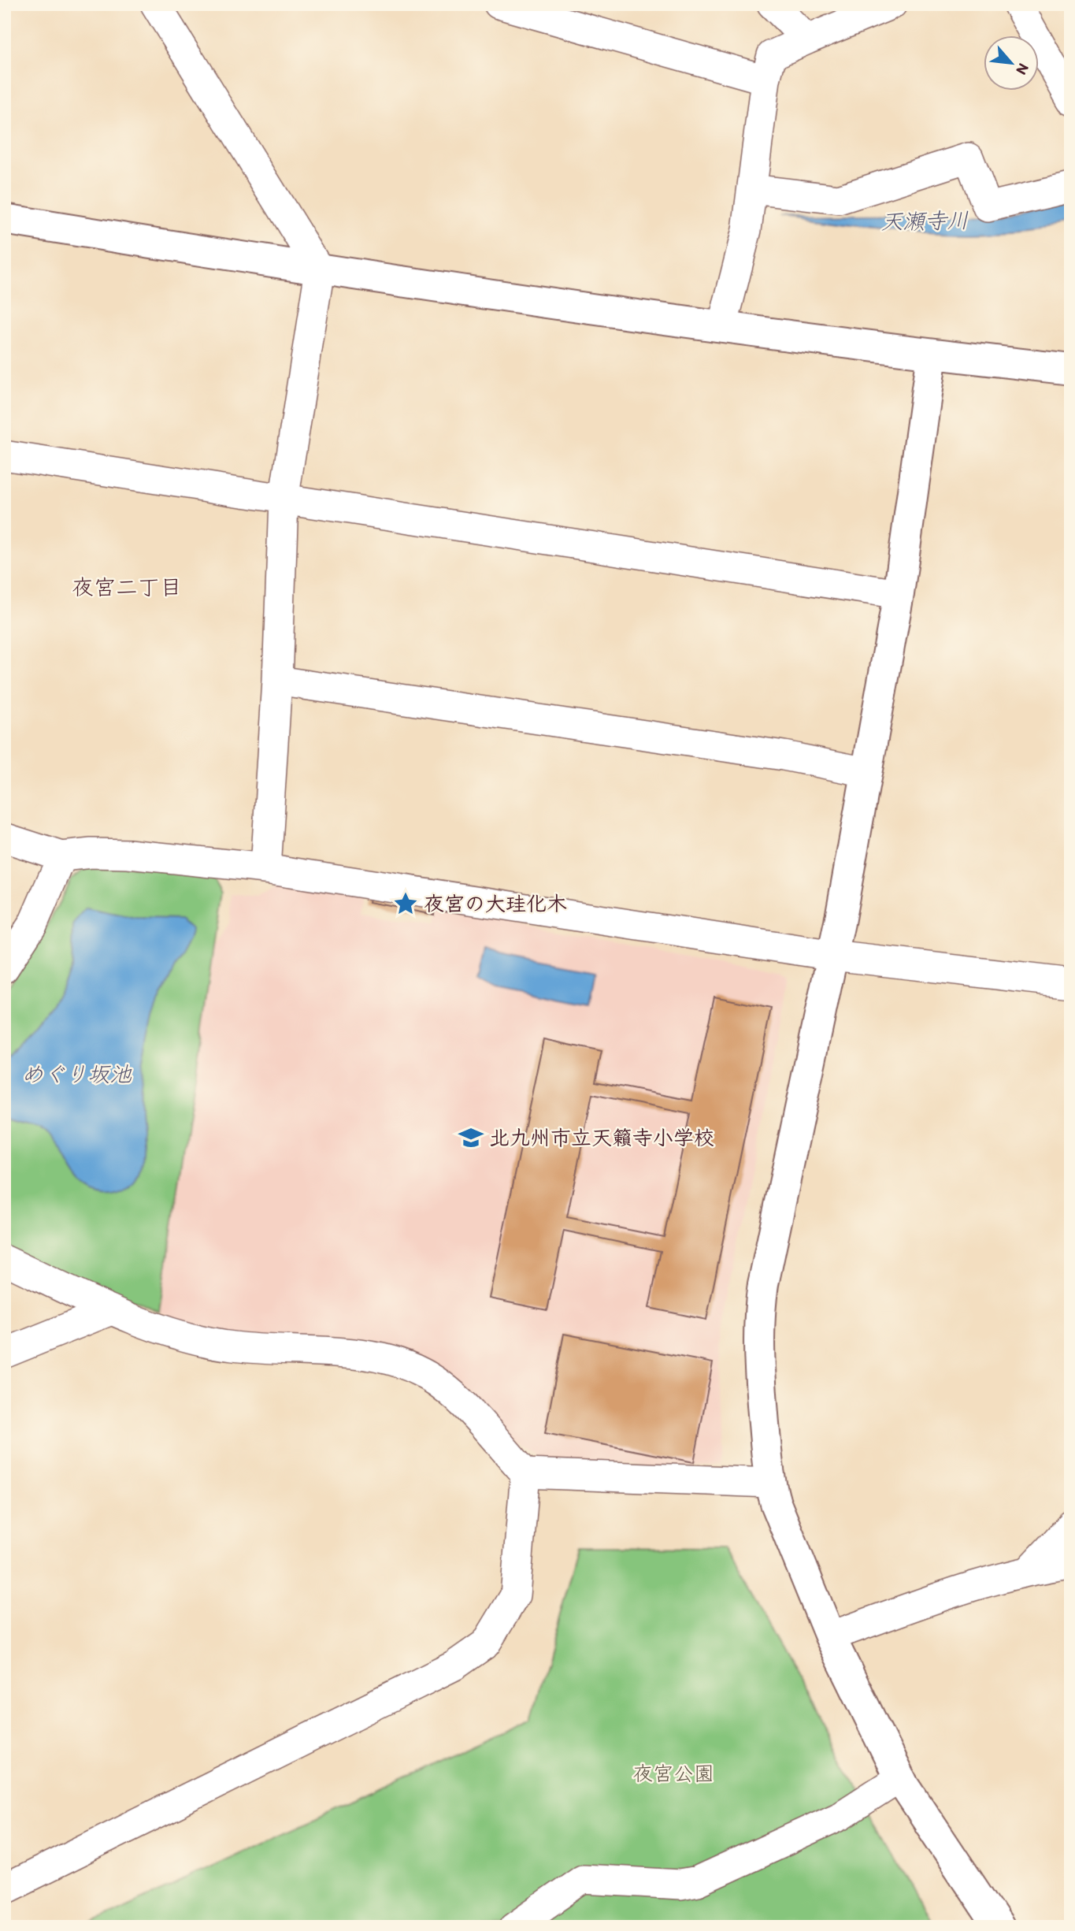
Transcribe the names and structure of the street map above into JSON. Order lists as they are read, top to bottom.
{
  "districts": ["夜宮二丁目"],
  "water": ["天瀬寺川", "めぐり坂池"],
  "parks": ["夜宮公園"],
  "places": {
    "place": ["夜宮の大珪化木"],
    "school or university": ["北九州市立天籟寺小学校"]
  },
  "north": "bottom right"
}
